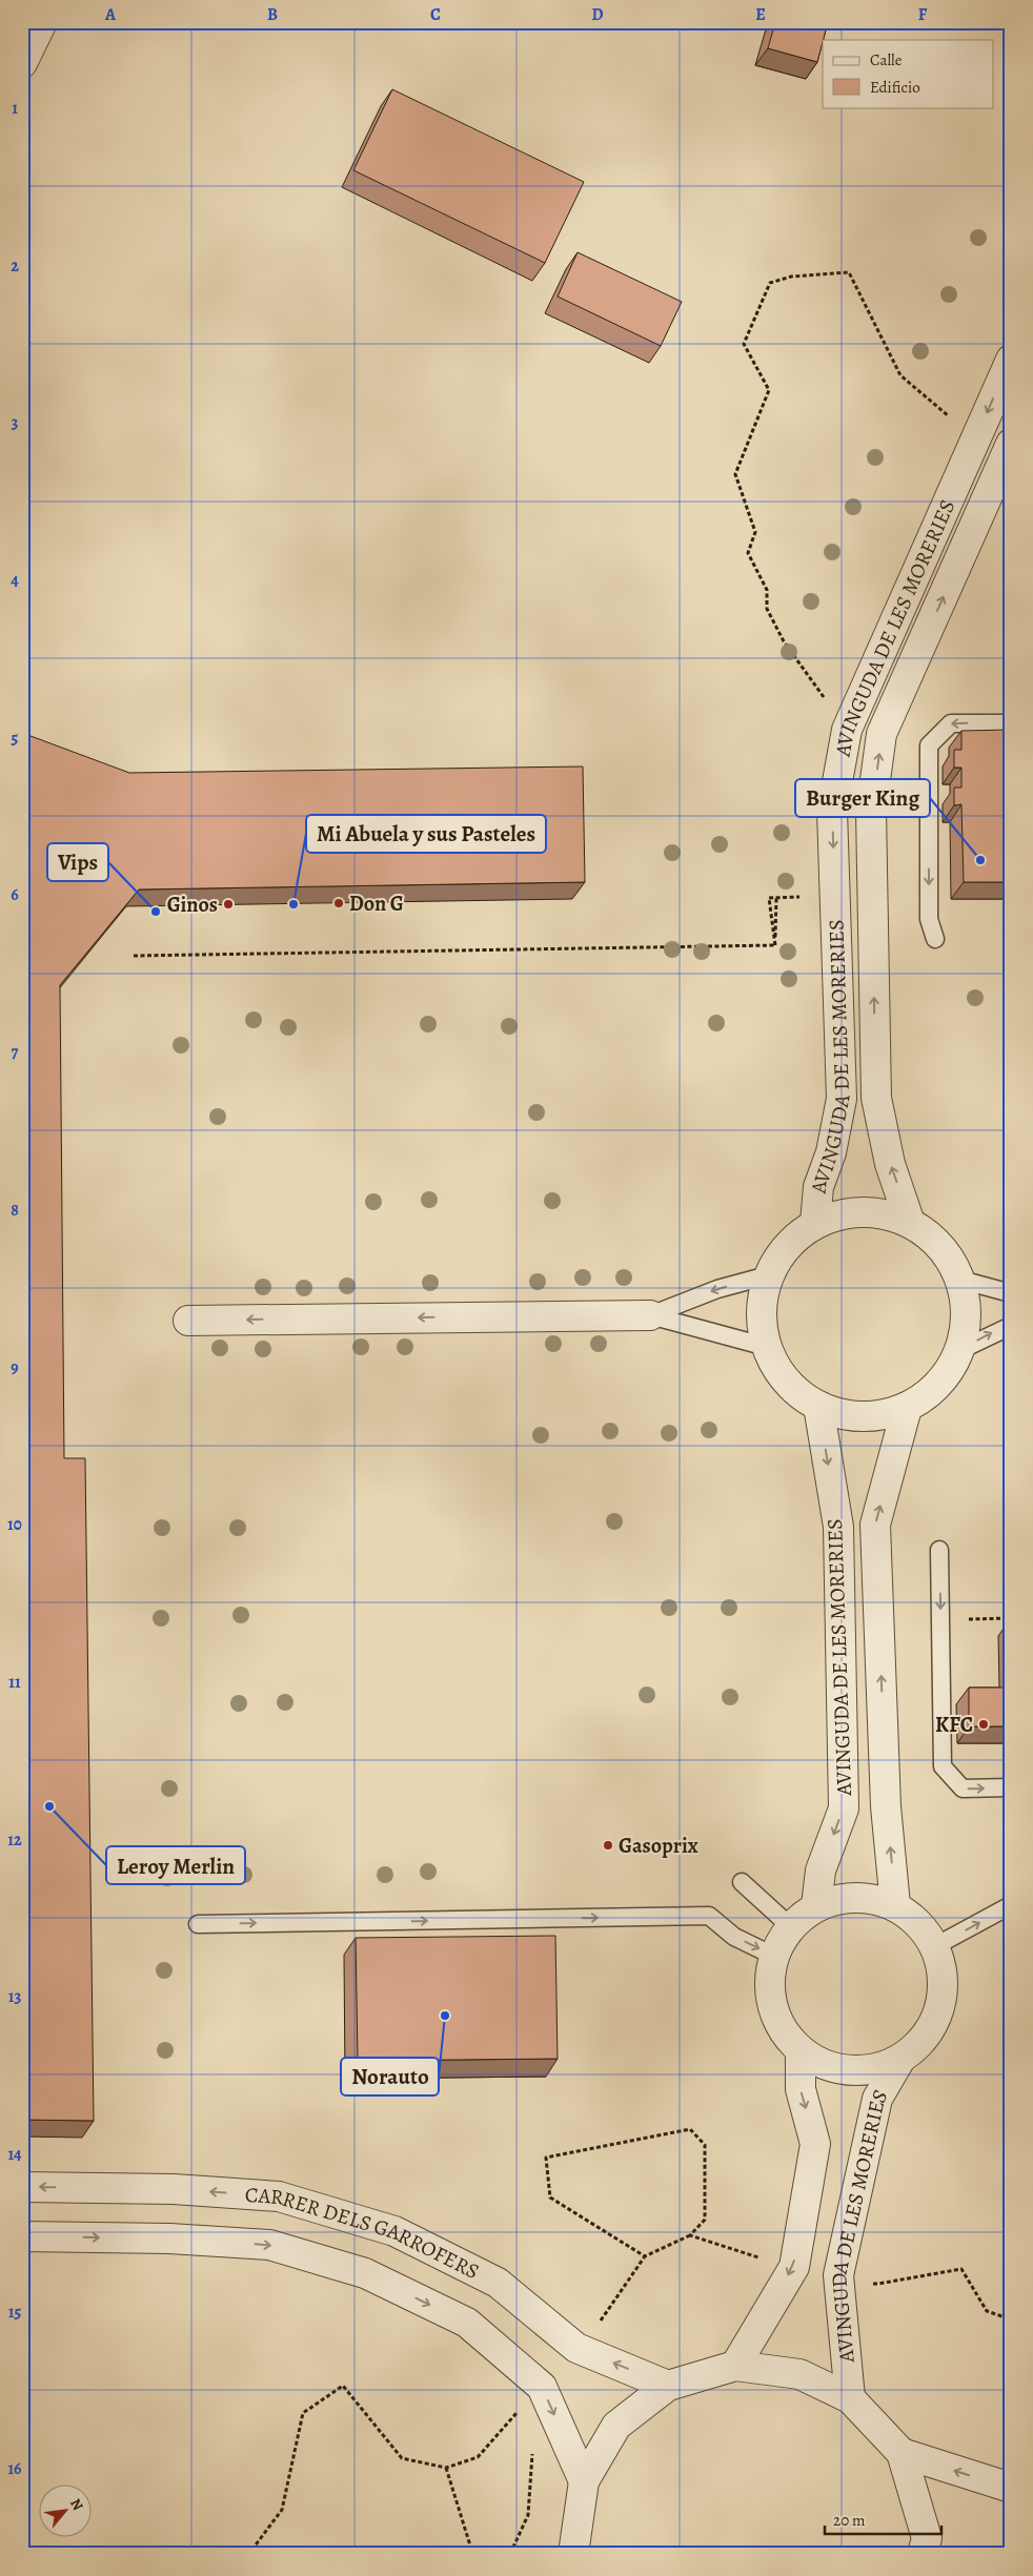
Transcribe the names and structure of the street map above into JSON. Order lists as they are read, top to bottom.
{
  "streets": {
    "street": ["AVINGUDA DE LES MORERIES", "CARRER DELS GARROFERS"]
  },
  "places": [
    "Burger King",
    "Don G",
    "Ginos",
    "Mi Abuela y sus Pasteles",
    "Vips",
    "KFC",
    "Leroy Merlin",
    "Gasoprix",
    "Norauto"
  ],
  "legend": ["Calle", "Edificio"],
  "scale_bar": "20 m",
  "north": "top right",
  "grid": {
    "columns": [
      "A",
      "B",
      "C",
      "D",
      "E",
      "F"
    ],
    "rows": [
      "1",
      "2",
      "3",
      "4",
      "5",
      "6",
      "7",
      "8",
      "9",
      "10",
      "11",
      "12",
      "13",
      "14",
      "15",
      "16"
    ]
  }
}
